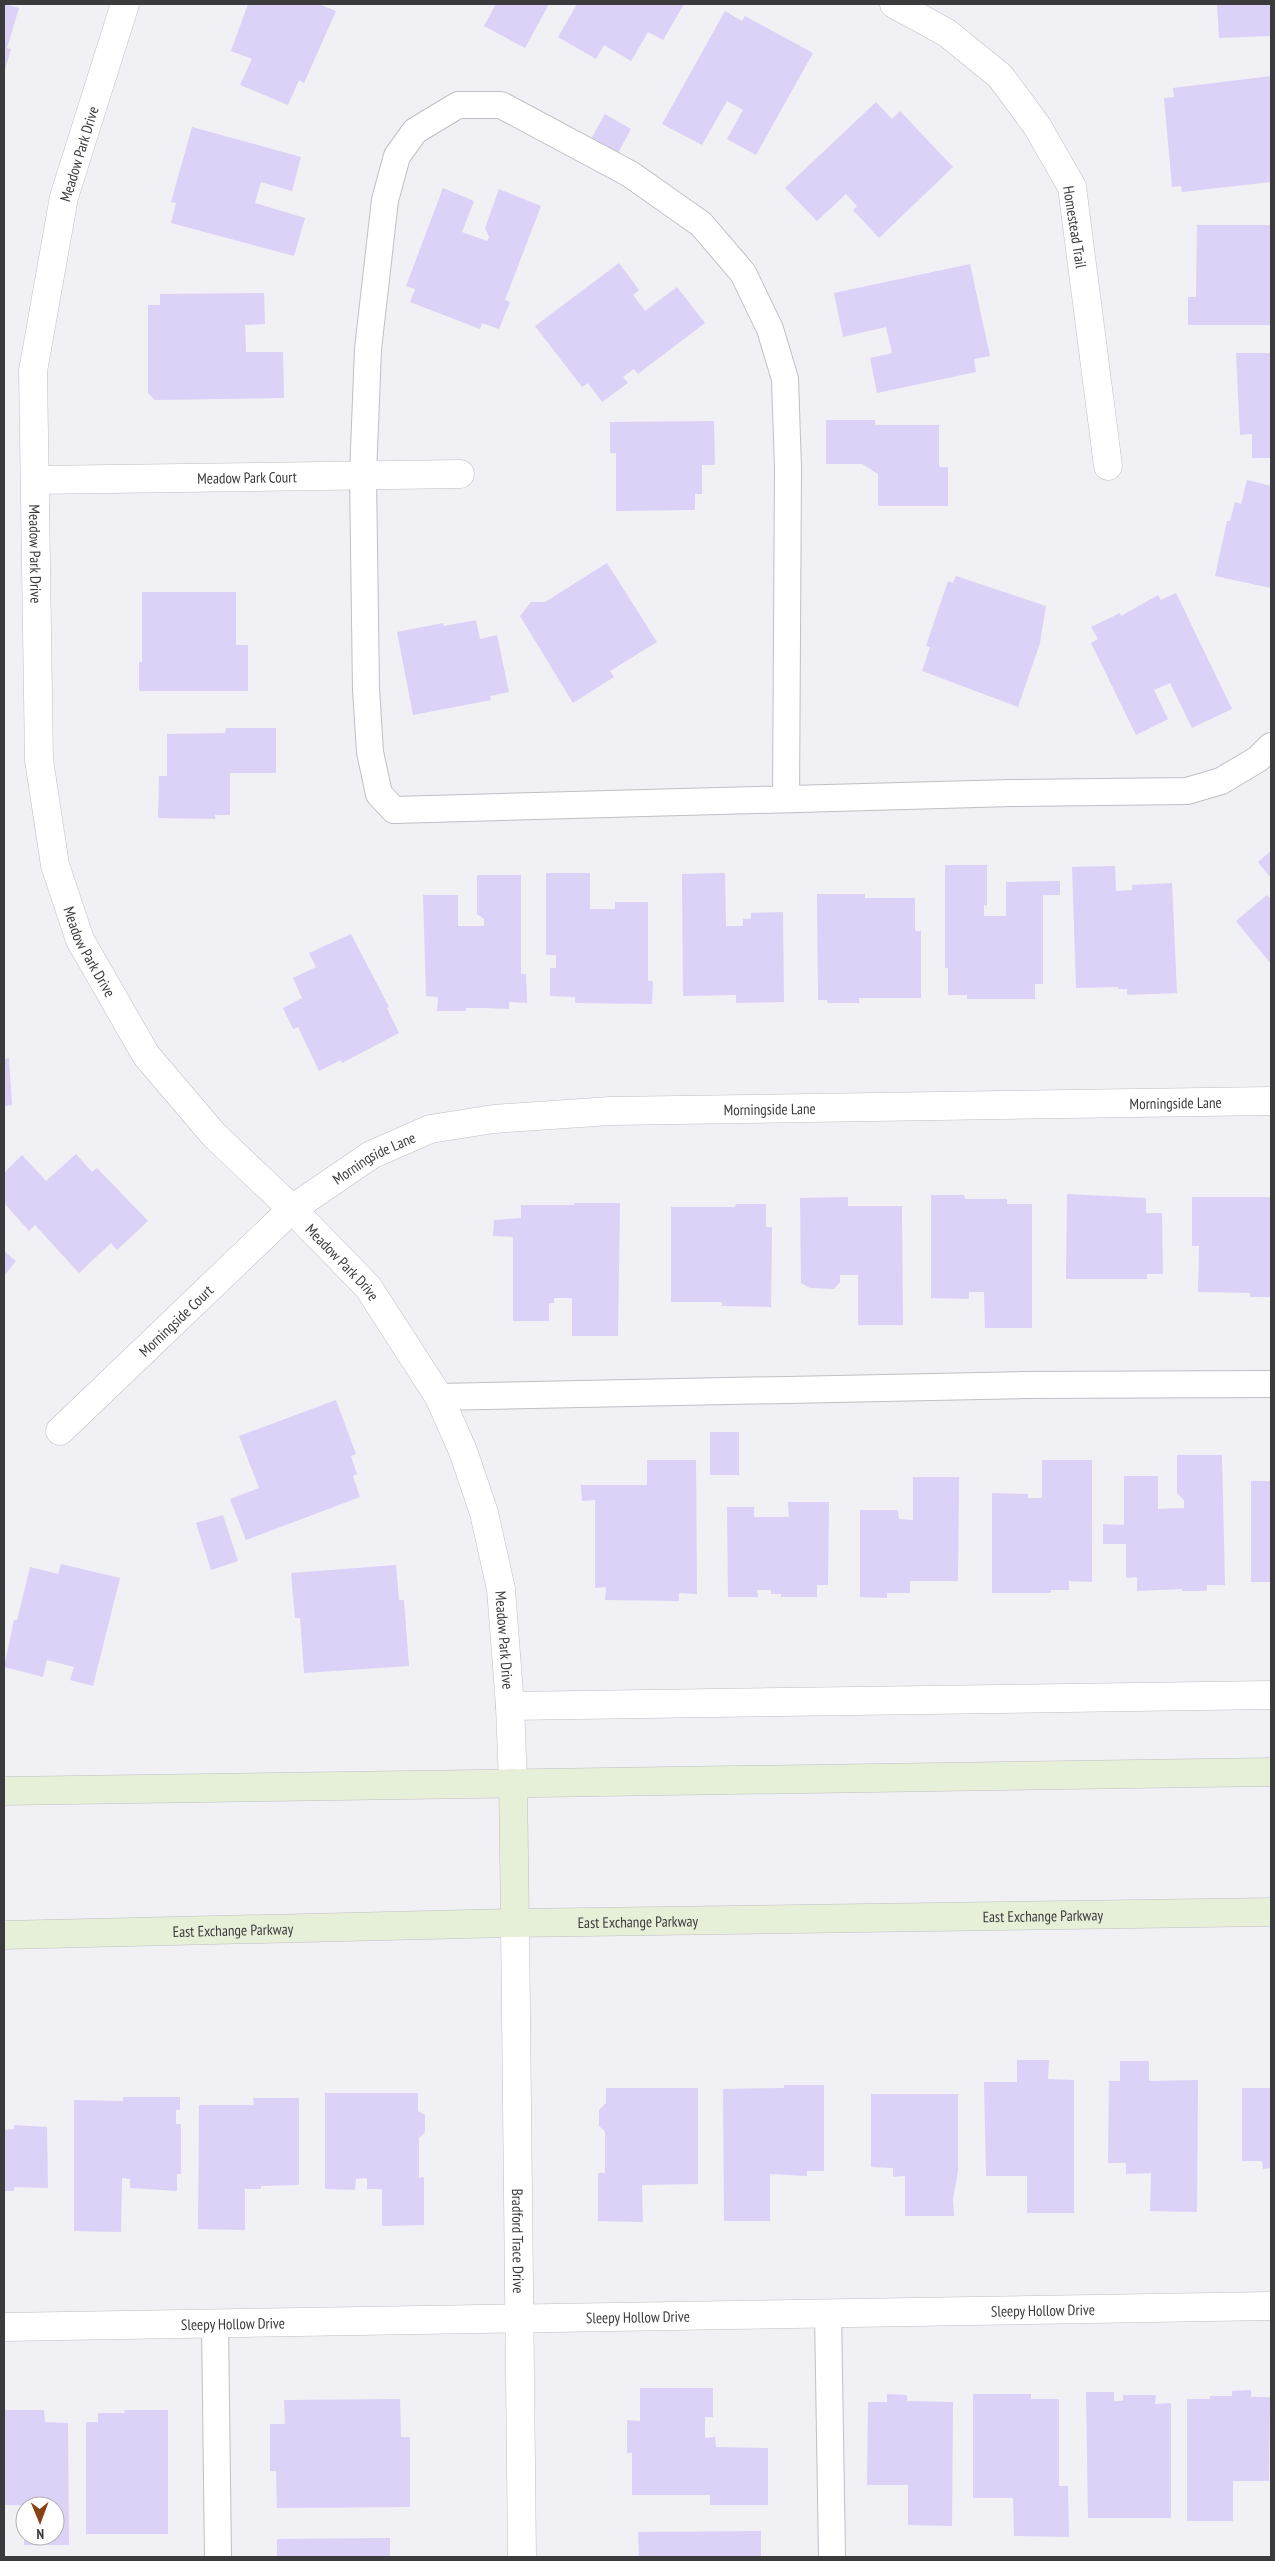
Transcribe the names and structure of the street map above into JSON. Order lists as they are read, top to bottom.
{
  "streets": {
    "main road": ["East Exchange Parkway"],
    "street": [
      "Meadow Park Drive",
      "Homestead Trail",
      "Meadow Park Court",
      "Morningside Lane",
      "Morningside Court",
      "Bradford Trace Drive",
      "Sleepy Hollow Drive"
    ]
  },
  "crossings": [
    ["Meadow Park Drive", "Meadow Park Court"],
    ["Meadow Park Drive", "Morningside Lane"],
    ["Meadow Park Drive", "Morningside Court"],
    ["Morningside Lane", "Morningside Court"],
    ["East Exchange Parkway", "Bradford Trace Drive"],
    ["Bradford Trace Drive", "Sleepy Hollow Drive"]
  ],
  "north": "bottom"
}
